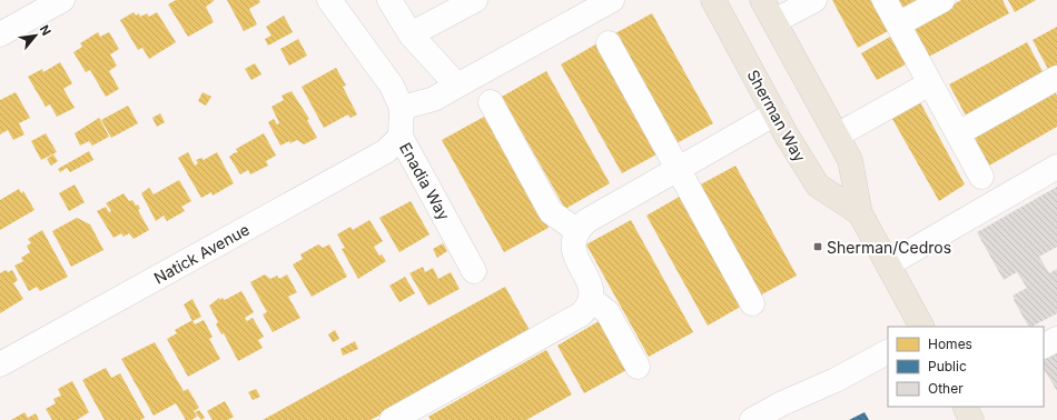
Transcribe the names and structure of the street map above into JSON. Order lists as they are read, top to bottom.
{
  "streets": {
    "main road": ["Sherman Way"],
    "street": ["Enadia Way", "Natick Avenue"]
  },
  "crossings": [
    ["Enadia Way", "Natick Avenue"]
  ],
  "places": {
    "transit": ["Sherman/Cedros"]
  },
  "legend": ["Homes", "Public", "Other"],
  "north": "top right"
}
